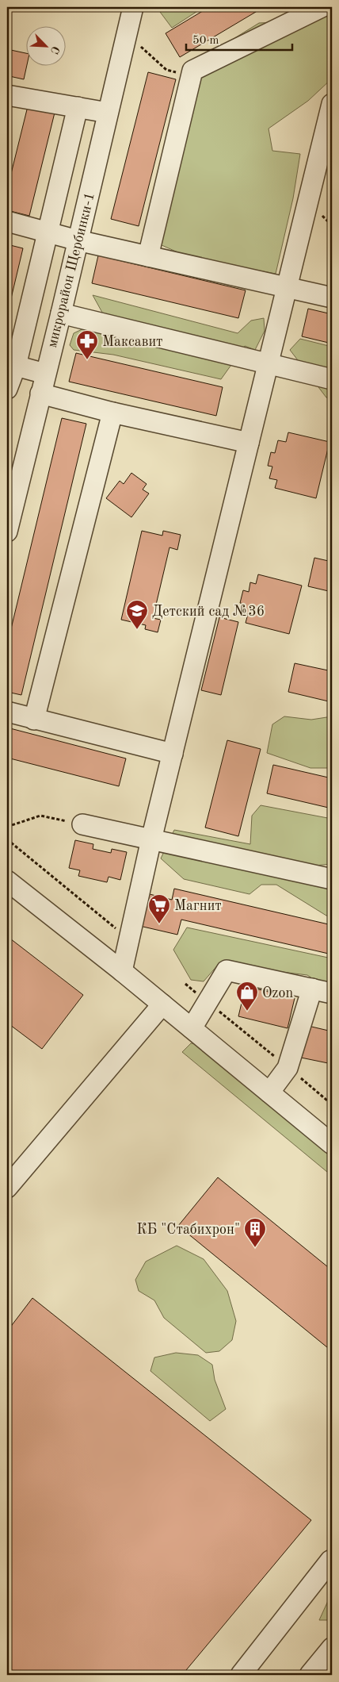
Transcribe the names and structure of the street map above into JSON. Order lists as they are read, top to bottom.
{
  "streets": {
    "street": ["микрорайон Щербинки-1"]
  },
  "places": {
    "pharmacy": ["Максавит"],
    "school or university": ["Детский сад №36"],
    "supermarket": ["Магнит"],
    "shop": ["Ozon"],
    "building": ["КБ \"Стабихрон\""]
  },
  "scale_bar": "50 m",
  "north": "bottom right"
}
